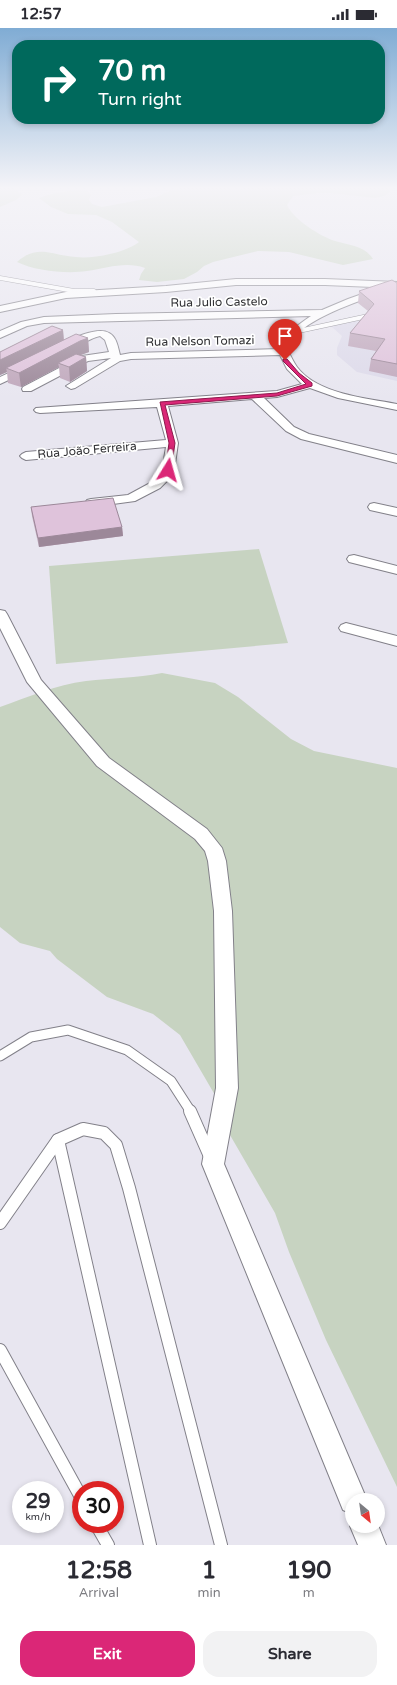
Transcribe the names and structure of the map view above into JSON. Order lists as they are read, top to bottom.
{
  "streets": {
    "street": ["Rua Julio Castelo", "Rua Nelson Tomazi", "Rua João Ferreira"]
  },
  "north": "bottom right",
  "page": {
    "status": "12:57",
    "turn": ["70 m", "Turn right"],
    "speed": "29 km/h",
    "limit": "30",
    "eta": [
      "12:58",
      "Arrival",
      "1",
      "min",
      "190",
      "m"
    ],
    "buttons": ["Exit", "Share"]
  }
}
